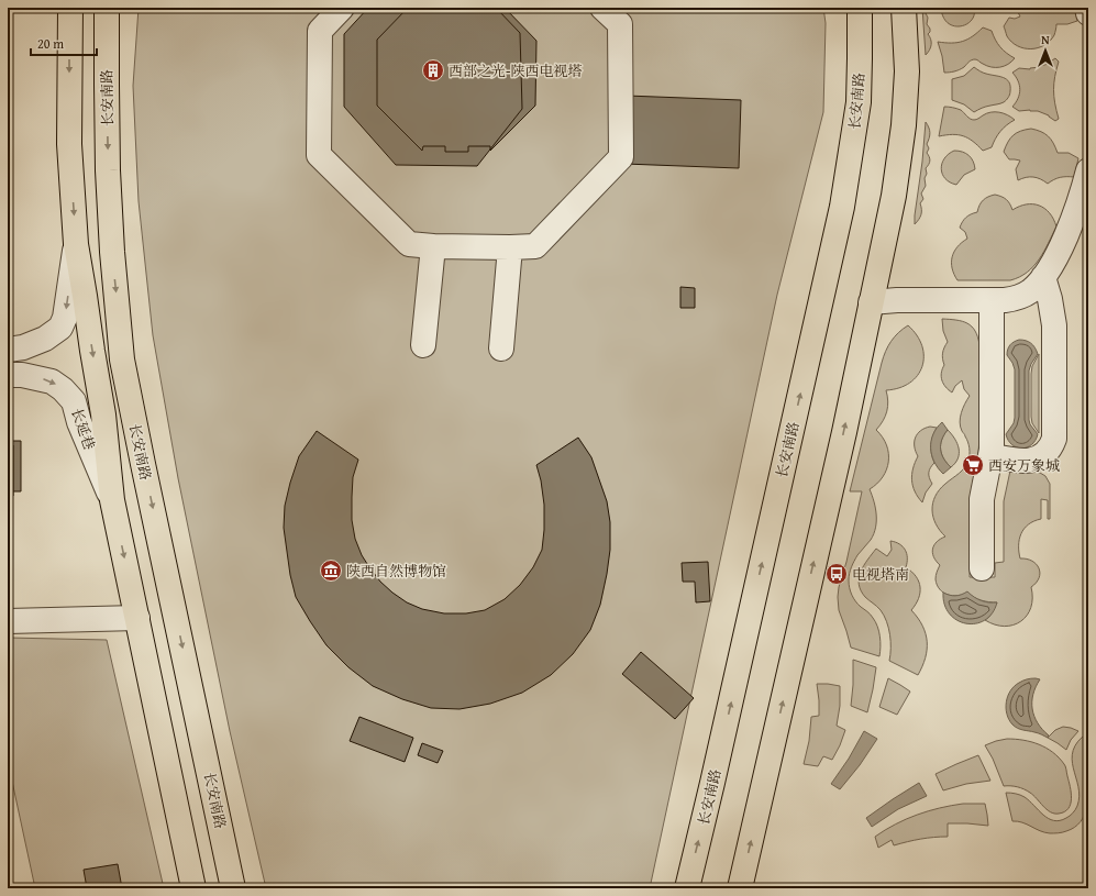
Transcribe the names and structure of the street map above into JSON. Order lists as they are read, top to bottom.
{
  "streets": {
    "main road": ["长安南路"],
    "street": ["长延巷"]
  },
  "one_way": ["长延巷"],
  "places": {
    "building": ["西部之光-陕西电视塔"],
    "supermarket": ["西安万象城"],
    "museum": ["陕西自然博物馆"],
    "bus stop": ["电视塔南"]
  },
  "scale_bar": "20 m",
  "north": "top"
}
